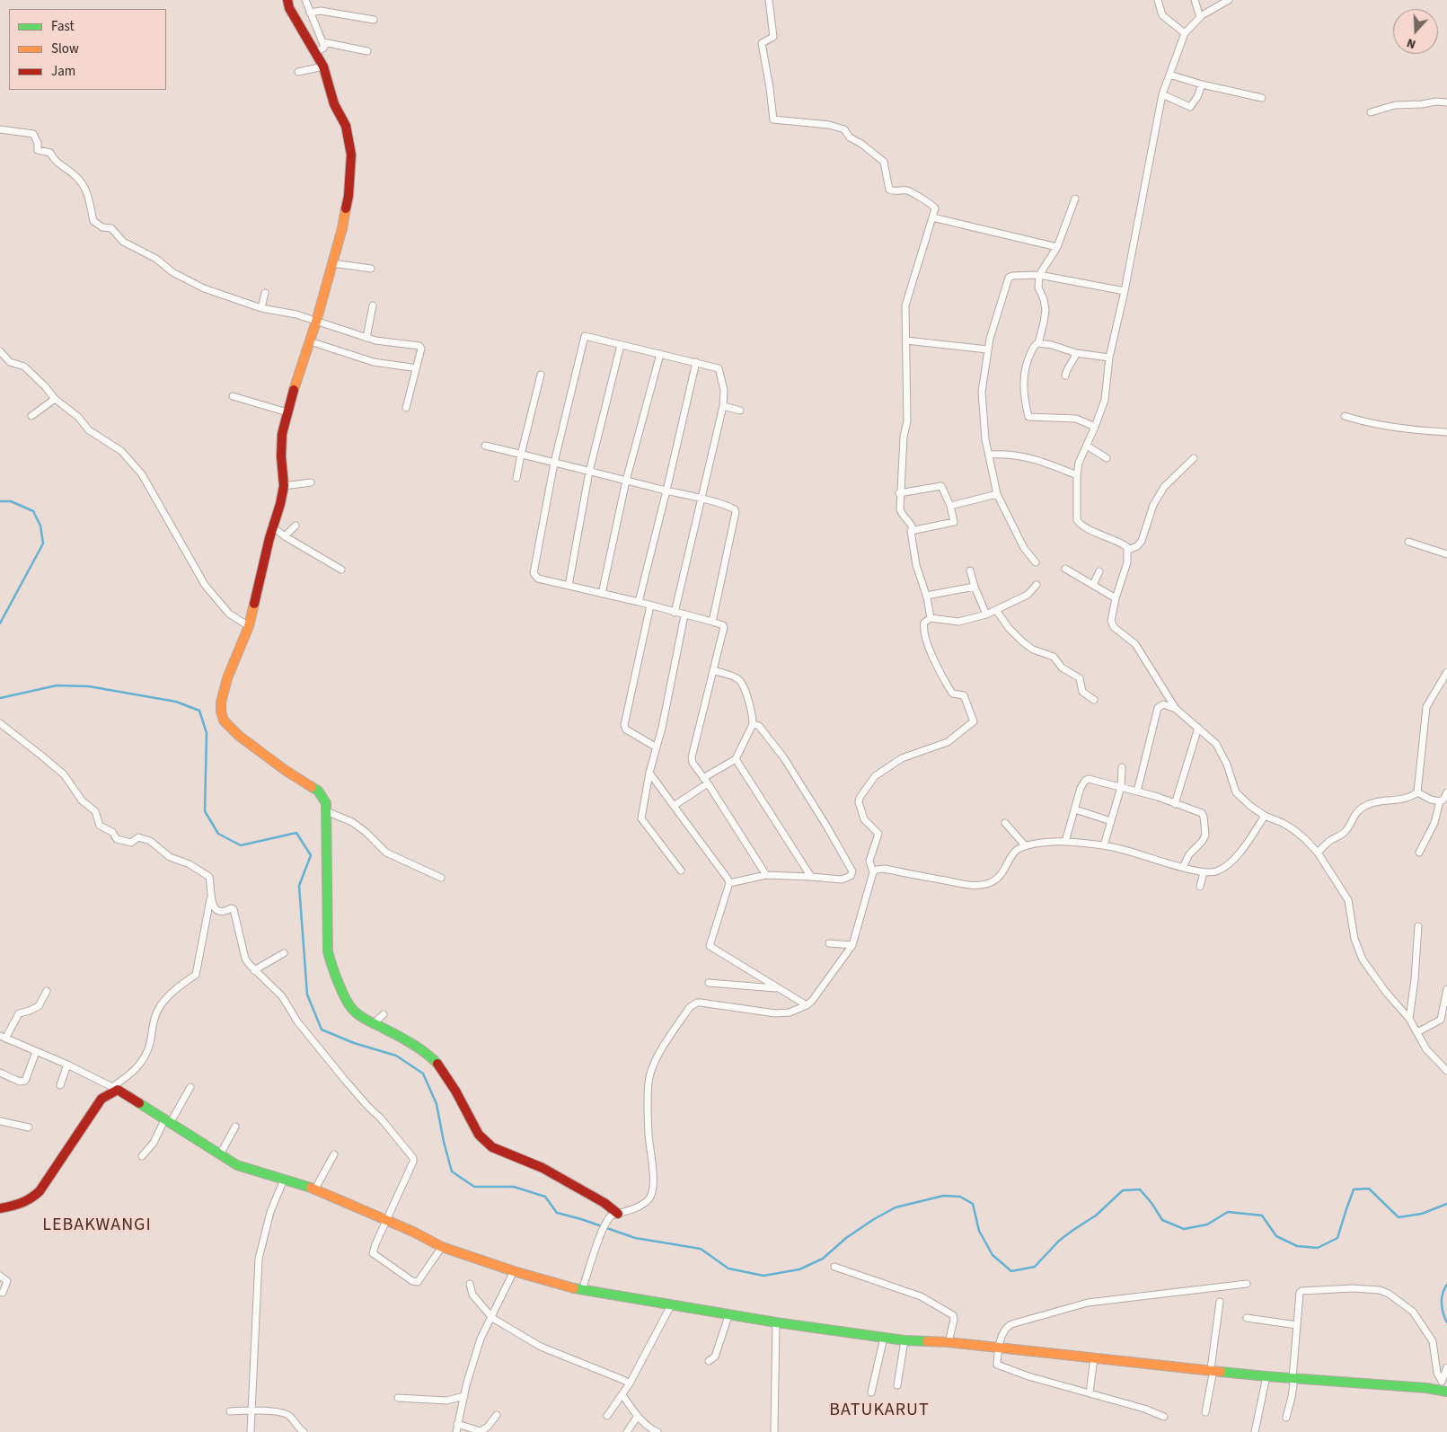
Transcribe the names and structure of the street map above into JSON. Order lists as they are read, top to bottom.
{
  "districts": ["LEBAKWANGI", "BATUKARUT"],
  "legend": ["Fast", "Slow", "Jam"],
  "north": "bottom"
}
